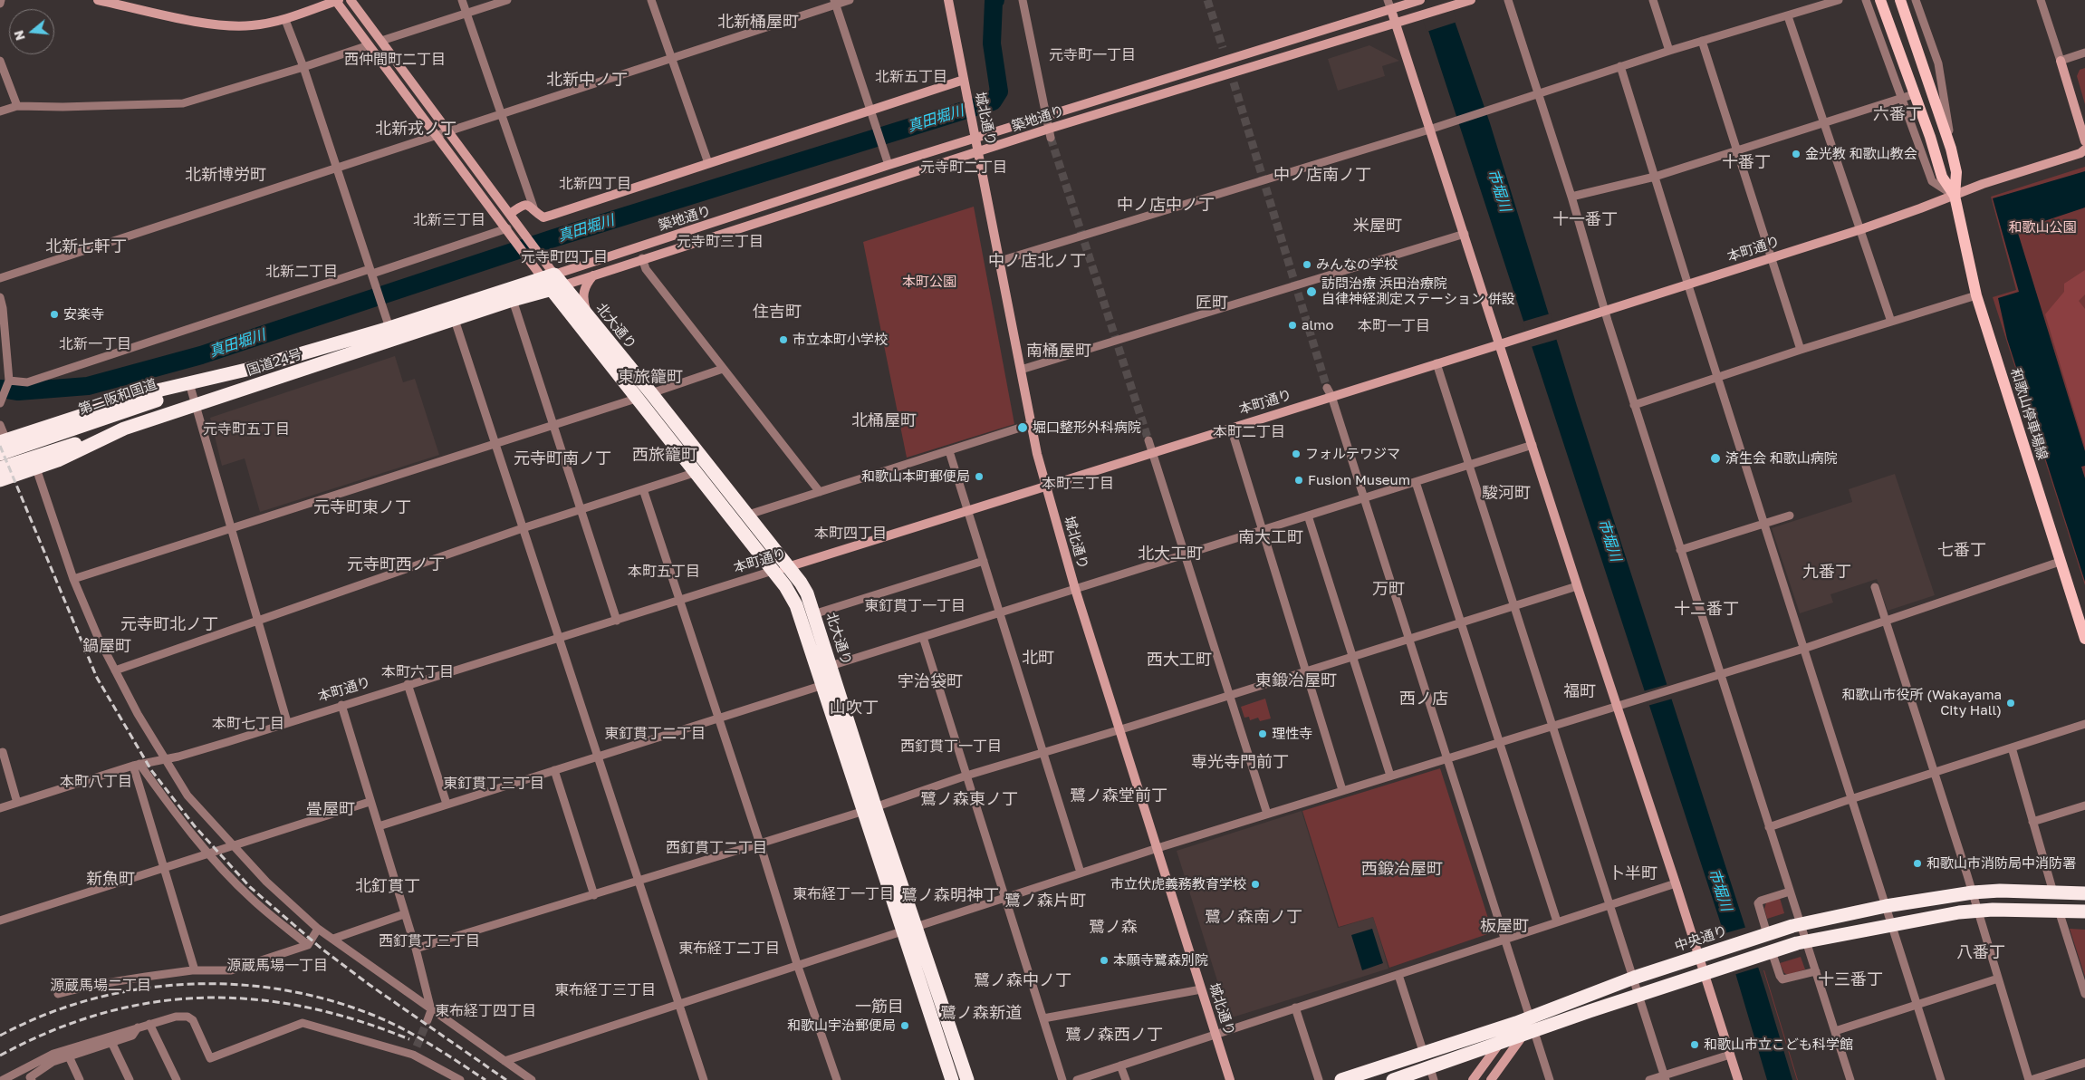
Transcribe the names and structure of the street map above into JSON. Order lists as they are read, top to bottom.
{
  "streets": {
    "highway": [
      "北大通り",
      "国道24号",
      "第二阪和国道",
      "中央通り"
    ],
    "main road": ["和歌山停車場線"],
    "street": ["城北通り", "築地通り", "本町通り"]
  },
  "crossings": [
    ["城北通り", "築地通り"],
    ["城北通り", "本町通り"],
    ["築地通り", "北大通り"],
    ["築地通り", "国道24号"],
    ["本町通り", "北大通り"],
    ["本町通り", "和歌山停車場線"],
    ["北大通り", "国道24号"],
    ["国道24号", "第二阪和国道"]
  ],
  "districts": [
    "北新桶屋町",
    "元寺町一丁目",
    "西仲間町二丁目",
    "北新五丁目",
    "北新中ノ丁",
    "六番丁",
    "北新戎ノ丁",
    "十番丁",
    "元寺町二丁目",
    "北新博労町",
    "中ノ店南ノ丁",
    "北新四丁目",
    "中ノ店中ノ丁",
    "十一番丁",
    "北新三丁目",
    "米屋町",
    "元寺町三丁目",
    "北新七軒丁",
    "元寺町四丁目",
    "中ノ店北ノ丁",
    "北新二丁目",
    "匠町",
    "住吉町",
    "本町一丁目",
    "北新一丁目",
    "南桶屋町",
    "東旅籠町",
    "北桶屋町",
    "元寺町五丁目",
    "本町二丁目",
    "西旅籠町",
    "元寺町南ノ丁",
    "本町三丁目",
    "駿河町",
    "元寺町東ノ丁",
    "本町四丁目",
    "南大工町",
    "七番丁",
    "北大工町",
    "元寺町西ノ丁",
    "本町五丁目",
    "九番丁",
    "万町",
    "東釘貫丁一丁目",
    "十二番丁",
    "元寺町北ノ丁",
    "鍋屋町",
    "北町",
    "西大工町",
    "本町六丁目",
    "東鍛冶屋町",
    "宇治袋町",
    "福町",
    "西ノ店",
    "山吹丁",
    "本町七丁目",
    "東釘貫丁二丁目",
    "西釘貫丁一丁目",
    "専光寺門前丁",
    "本町八丁目",
    "東釘貫丁三丁目",
    "鷺ノ森堂前丁",
    "鷺ノ森東ノ丁",
    "畳屋町",
    "西釘貫丁二丁目",
    "西鍛冶屋町",
    "卜半町",
    "新魚町",
    "北釘貫丁",
    "東布経丁一丁目",
    "鷺ノ森明神丁",
    "鷺ノ森片町",
    "鷺ノ森南ノ丁",
    "板屋町",
    "鷺ノ森",
    "西釘貫丁三丁目",
    "東布経丁二丁目",
    "八番丁",
    "源蔵馬場一丁目",
    "十三番丁",
    "鷺ノ森中ノ丁",
    "源蔵馬場二丁目",
    "東布経丁三丁目",
    "一筋目",
    "東布経丁四丁目",
    "鷺ノ森新道",
    "鷺ノ森西ノ丁"
  ],
  "water": ["真田堀川", "市堀川"],
  "parks": ["和歌山公園", "本町公園"],
  "places": [
    "金光教 和歌山教会",
    "みんなの学校",
    "訪問治療 浜田治療院 自律神経測定ステーション 併設",
    "安楽寺",
    "almo",
    "市立本町小学校",
    "堀口整形外科病院",
    "フォルテワジマ",
    "済生会 和歌山病院",
    "和歌山本町郵便局",
    "Fusion Museum",
    "和歌山市役所 (Wakayama City Hall)",
    "理性寺",
    "和歌山市消防局中消防署",
    "市立伏虎義務教育学校",
    "本願寺鷺森別院",
    "和歌山宇治郵便局",
    "和歌山市立こども科学館"
  ],
  "north": "left"
}
